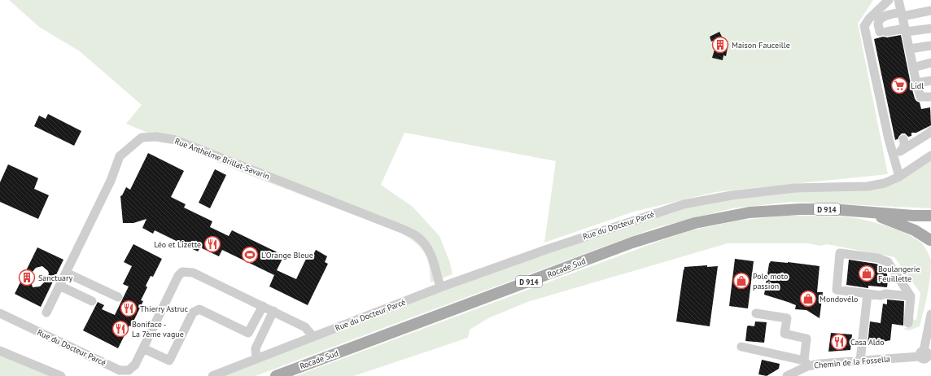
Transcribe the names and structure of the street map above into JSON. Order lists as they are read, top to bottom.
{
  "streets": {
    "main road": ["D 914", "Rocade Sud"],
    "street": ["Rue Anthelme Brillat-Savarin", "Rue du Docteur Parcé", "Chemin de la Fossella"]
  },
  "crossings": [
    ["Rue Anthelme Brillat-Savarin", "Rue du Docteur Parcé"],
    ["D 914", "Rocade Sud"]
  ],
  "places": {
    "building": ["Maison Fauceille", "Sanctuary"],
    "supermarket": ["Lidl"],
    "restaurant": [
      "Léo et Lizette",
      "Thierry Astruc",
      "Boniface - La 7ème vague",
      "Casa Aldo"
    ],
    "sports": ["L'Orange Bleue"],
    "shop": ["Boulangerie Feuillette", "Pole moto passion", "Mondovélo"]
  }
}
